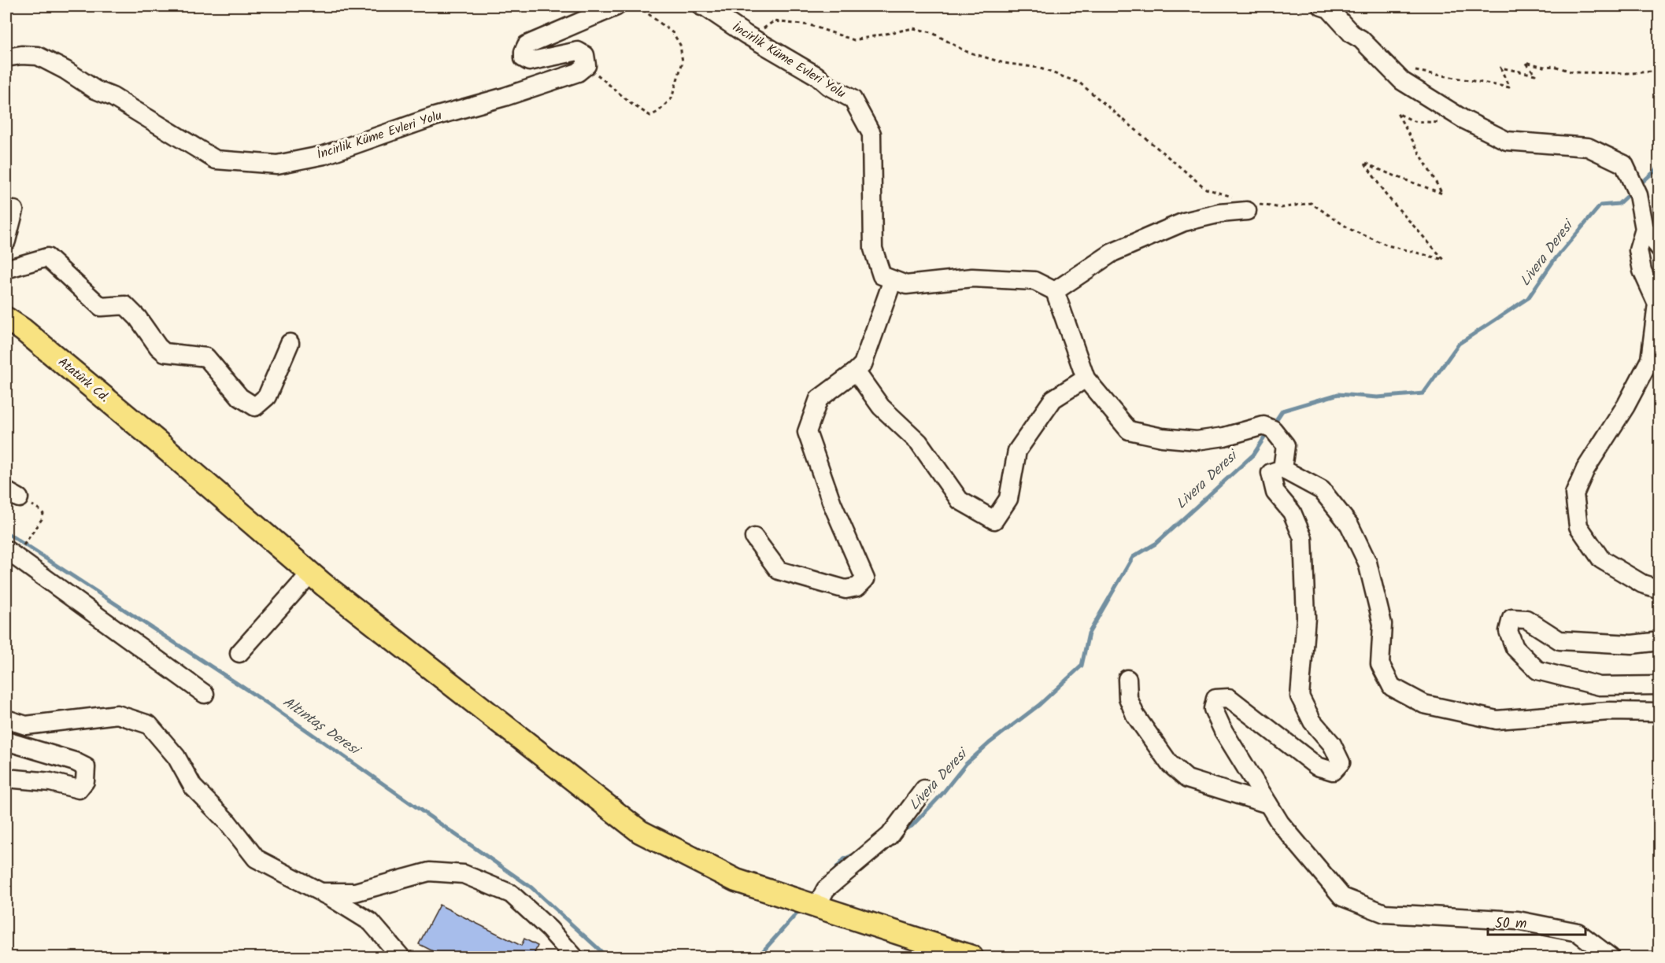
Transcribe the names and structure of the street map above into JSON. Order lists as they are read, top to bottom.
{
  "streets": {
    "main road": ["Atatürk Cd."],
    "street": ["İncirlik Küme Evleri Yolu"]
  },
  "water": ["Livera Deresi", "Altıntaş Deresi"],
  "scale_bar": "50 m"
}
